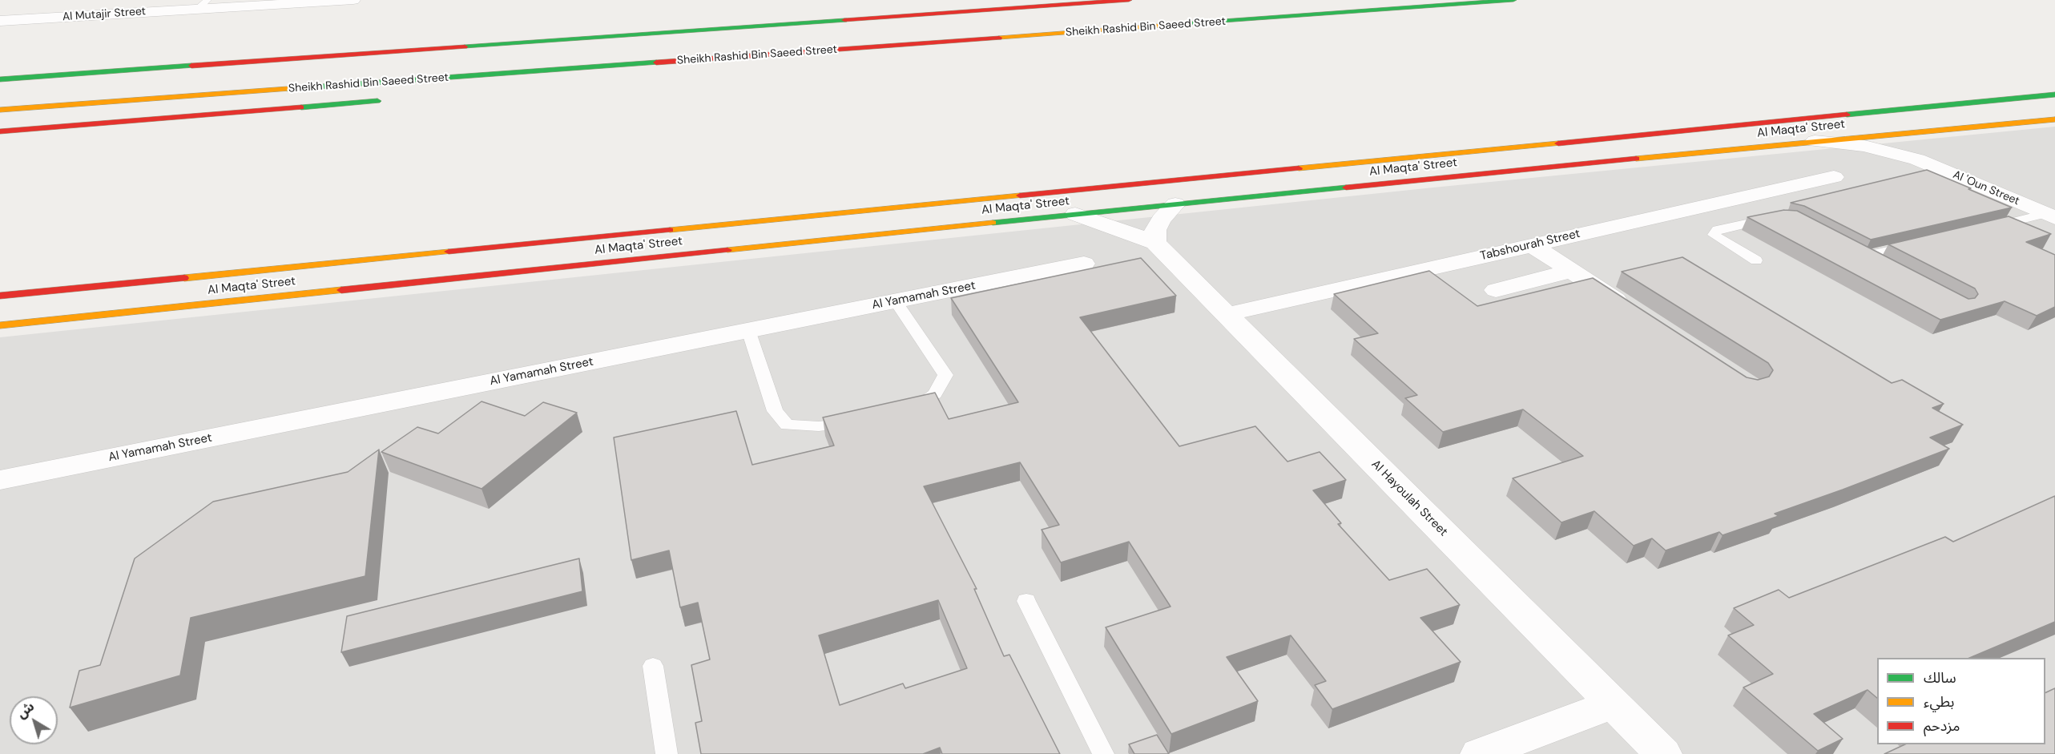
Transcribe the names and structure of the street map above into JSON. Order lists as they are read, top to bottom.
{
  "streets": {
    "main road": ["Sheikh Rashid Bin Saeed Street", "Al Maqta' Street"],
    "street": [
      "Al Mutajir Street",
      "Al 'Oun Street",
      "Tabshourah Street",
      "Al Yamamah Street",
      "Al Hayoulah Street"
    ]
  },
  "crossings": [
    ["Al Maqta' Street", "Al 'Oun Street"],
    ["Al Maqta' Street", "Al Hayoulah Street"],
    ["Tabshourah Street", "Al Hayoulah Street"]
  ],
  "legend": ["سالك", "بطيء", "مزدحم"],
  "north": "top left"
}
